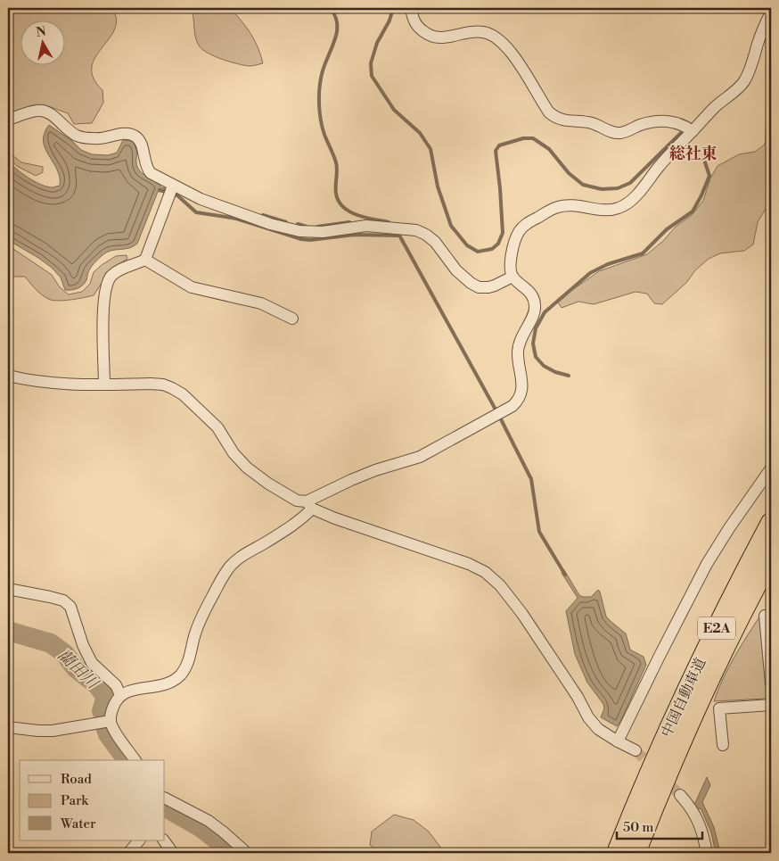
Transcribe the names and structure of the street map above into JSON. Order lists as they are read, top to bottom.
{
  "streets": {
    "highway": ["E2A", "中国自動車道"]
  },
  "districts": ["総社東"],
  "water": ["藺田川"],
  "legend": ["Road", "Park", "Water"],
  "scale_bar": "50 m",
  "north": "top"
}
